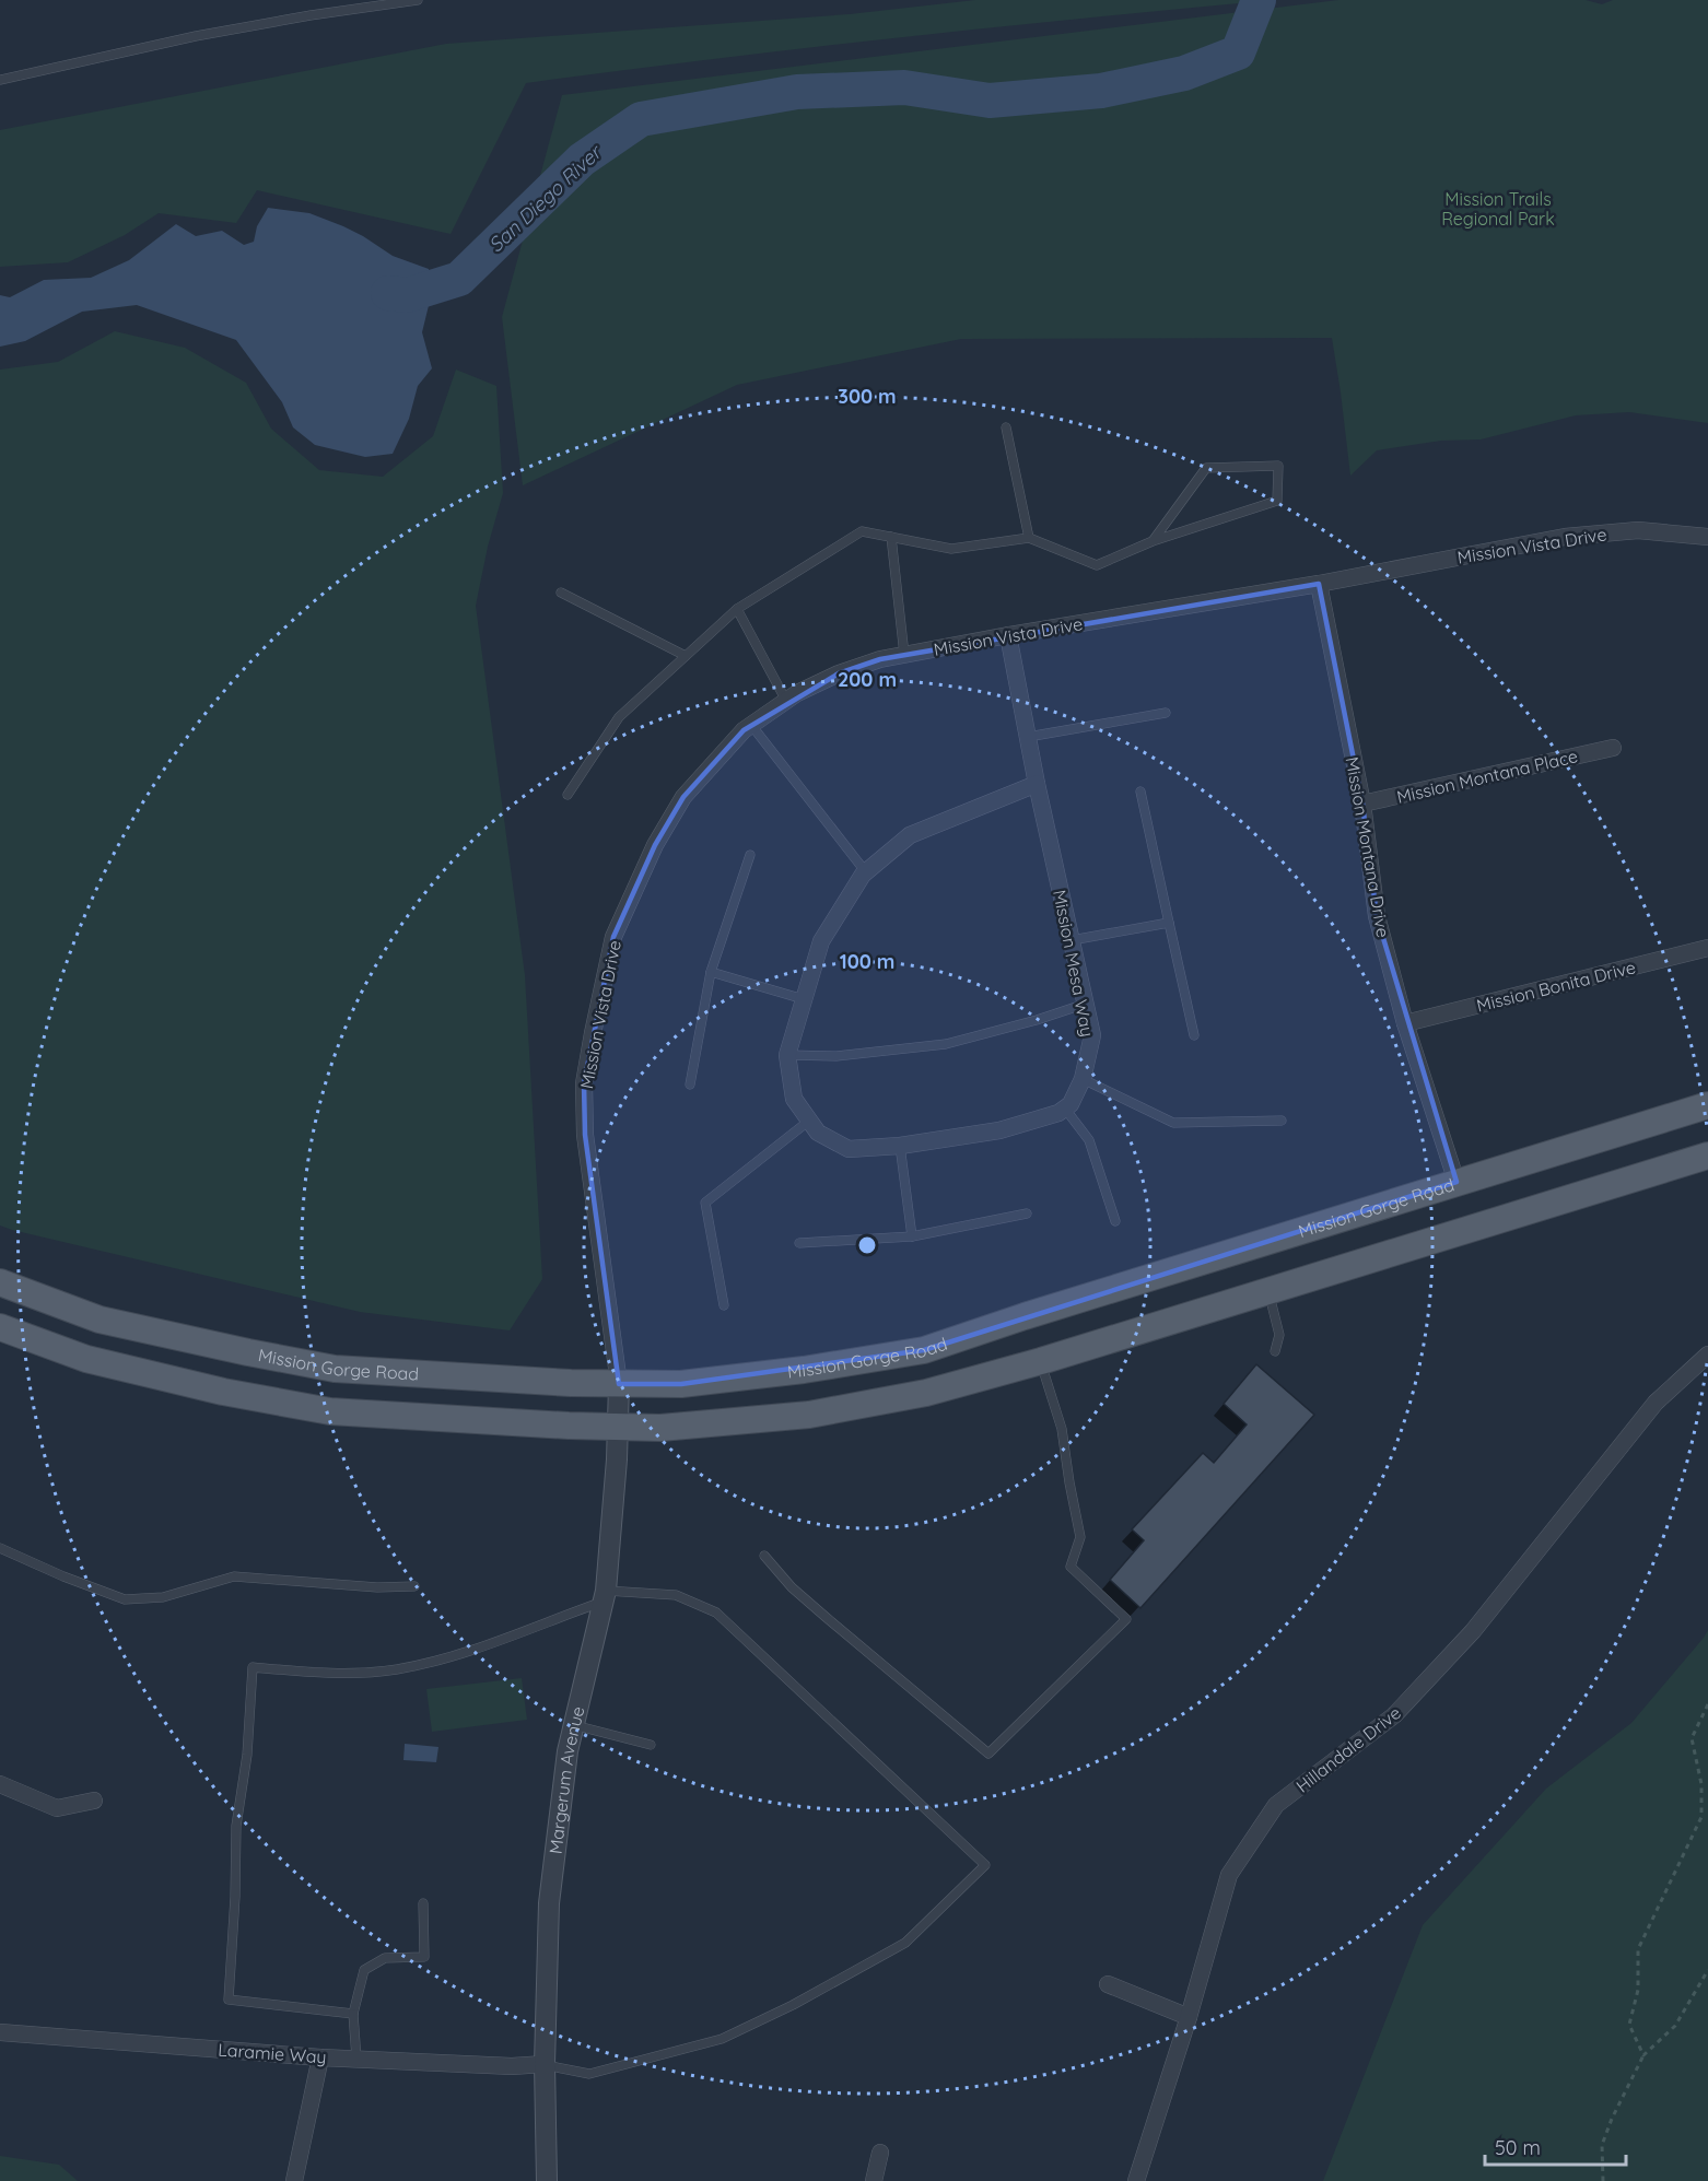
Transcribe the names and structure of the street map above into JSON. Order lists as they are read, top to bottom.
{
  "streets": {
    "main road": ["Mission Gorge Road"],
    "street": [
      "Mission Vista Drive",
      "Mission Montana Place",
      "Mission Montana Drive",
      "Mission Mesa Way",
      "Mission Bonita Drive",
      "Hillandale Drive",
      "Margerum Avenue",
      "Laramie Way"
    ]
  },
  "crossings": [
    ["Mission Vista Drive", "Mission Montana Drive"],
    ["Mission Vista Drive", "Mission Mesa Way"],
    ["Mission Vista Drive", "Mission Gorge Road"],
    ["Mission Vista Drive", "Margerum Avenue"],
    ["Mission Montana Place", "Mission Montana Drive"],
    ["Mission Montana Drive", "Mission Bonita Drive"],
    ["Mission Montana Drive", "Mission Gorge Road"],
    ["Mission Gorge Road", "Margerum Avenue"],
    ["Margerum Avenue", "Laramie Way"]
  ],
  "water": ["San Diego River"],
  "parks": ["Mission Trails Regional Park"],
  "scale_bar": "50 m",
  "rings": ["300 m", "200 m", "100 m"]
}
